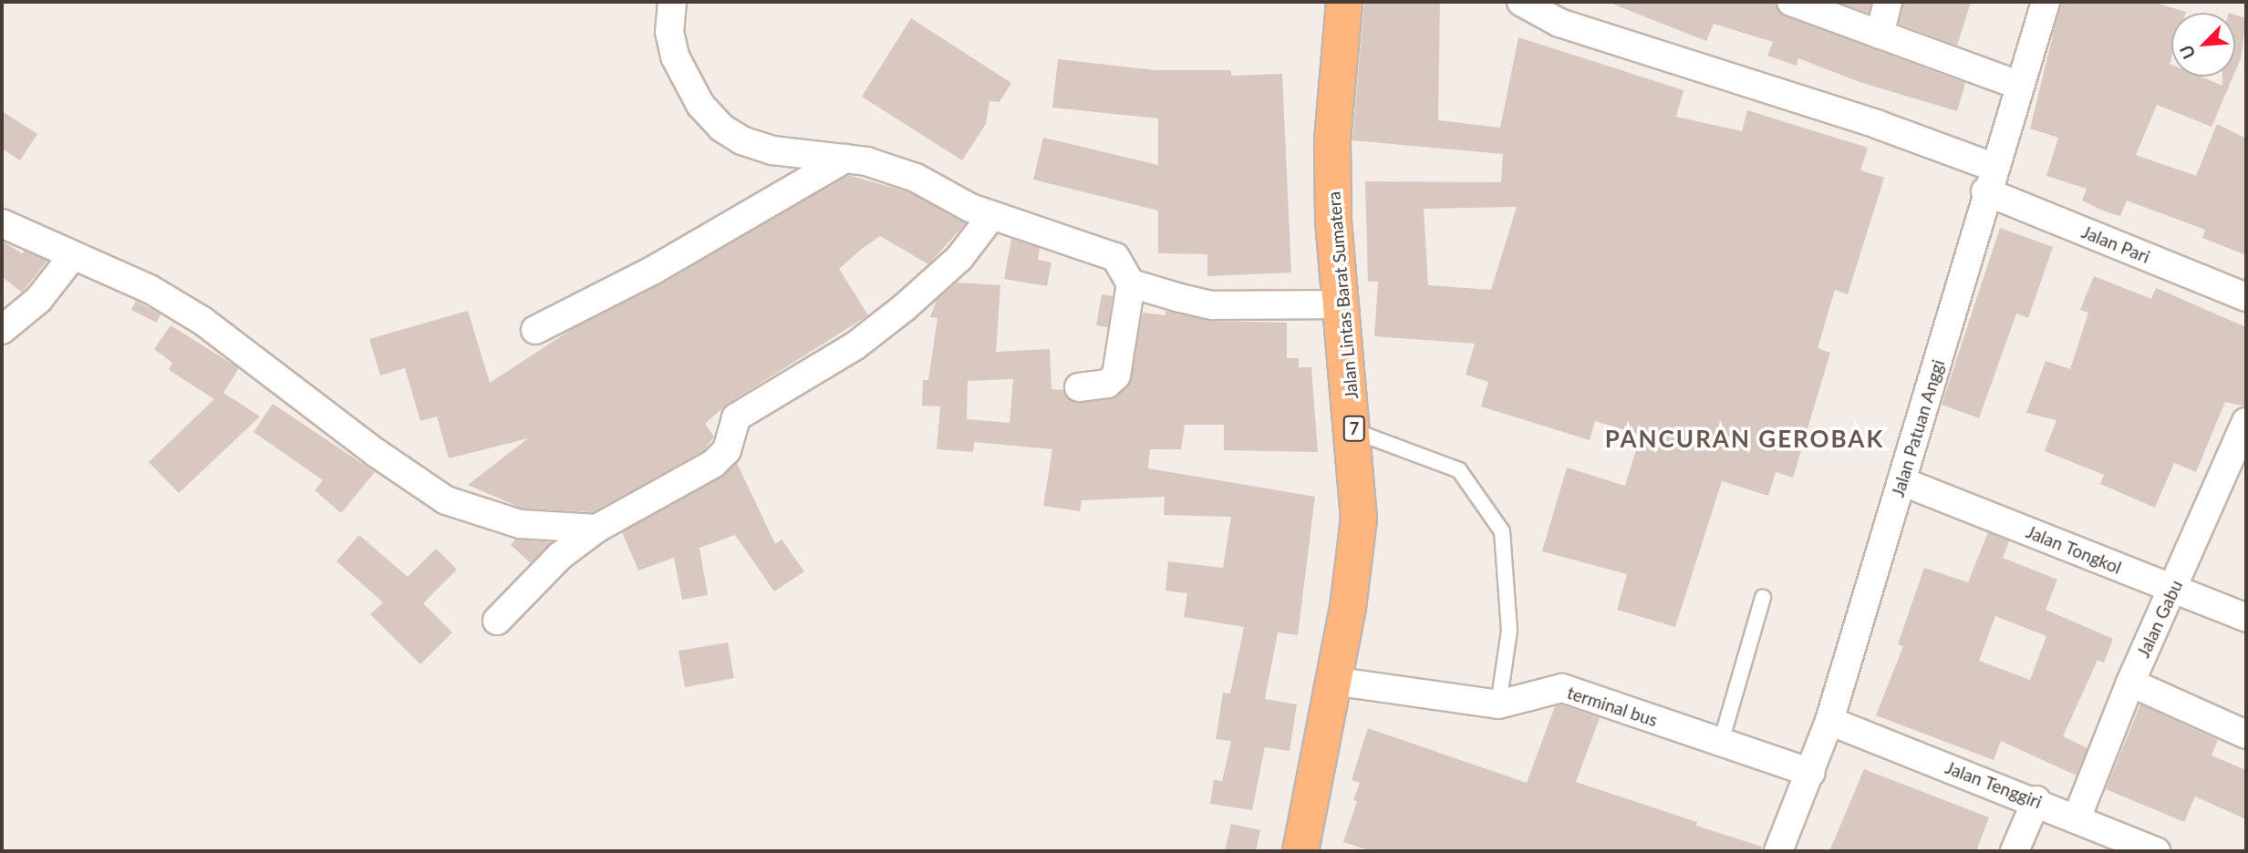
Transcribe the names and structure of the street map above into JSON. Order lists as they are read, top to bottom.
{
  "streets": {
    "highway": ["Jalan Lintas Barat Sumatera", "7"],
    "street": [
      "Jalan Pari",
      "Jalan Patuan Anggi",
      "Jalan Tongkol",
      "Jalan Gabu",
      "terminal bus",
      "Jalan Tenggiri"
    ]
  },
  "crossings": [
    ["Jalan Pari", "Jalan Patuan Anggi"],
    ["Jalan Lintas Barat Sumatera", "terminal bus"],
    ["Jalan Patuan Anggi", "Jalan Tongkol"],
    ["Jalan Patuan Anggi", "terminal bus"],
    ["Jalan Patuan Anggi", "Jalan Tenggiri"],
    ["Jalan Tongkol", "Jalan Gabu"],
    ["Jalan Gabu", "Jalan Tenggiri"]
  ],
  "districts": ["PANCURAN GEROBAK"],
  "north": "bottom left"
}
